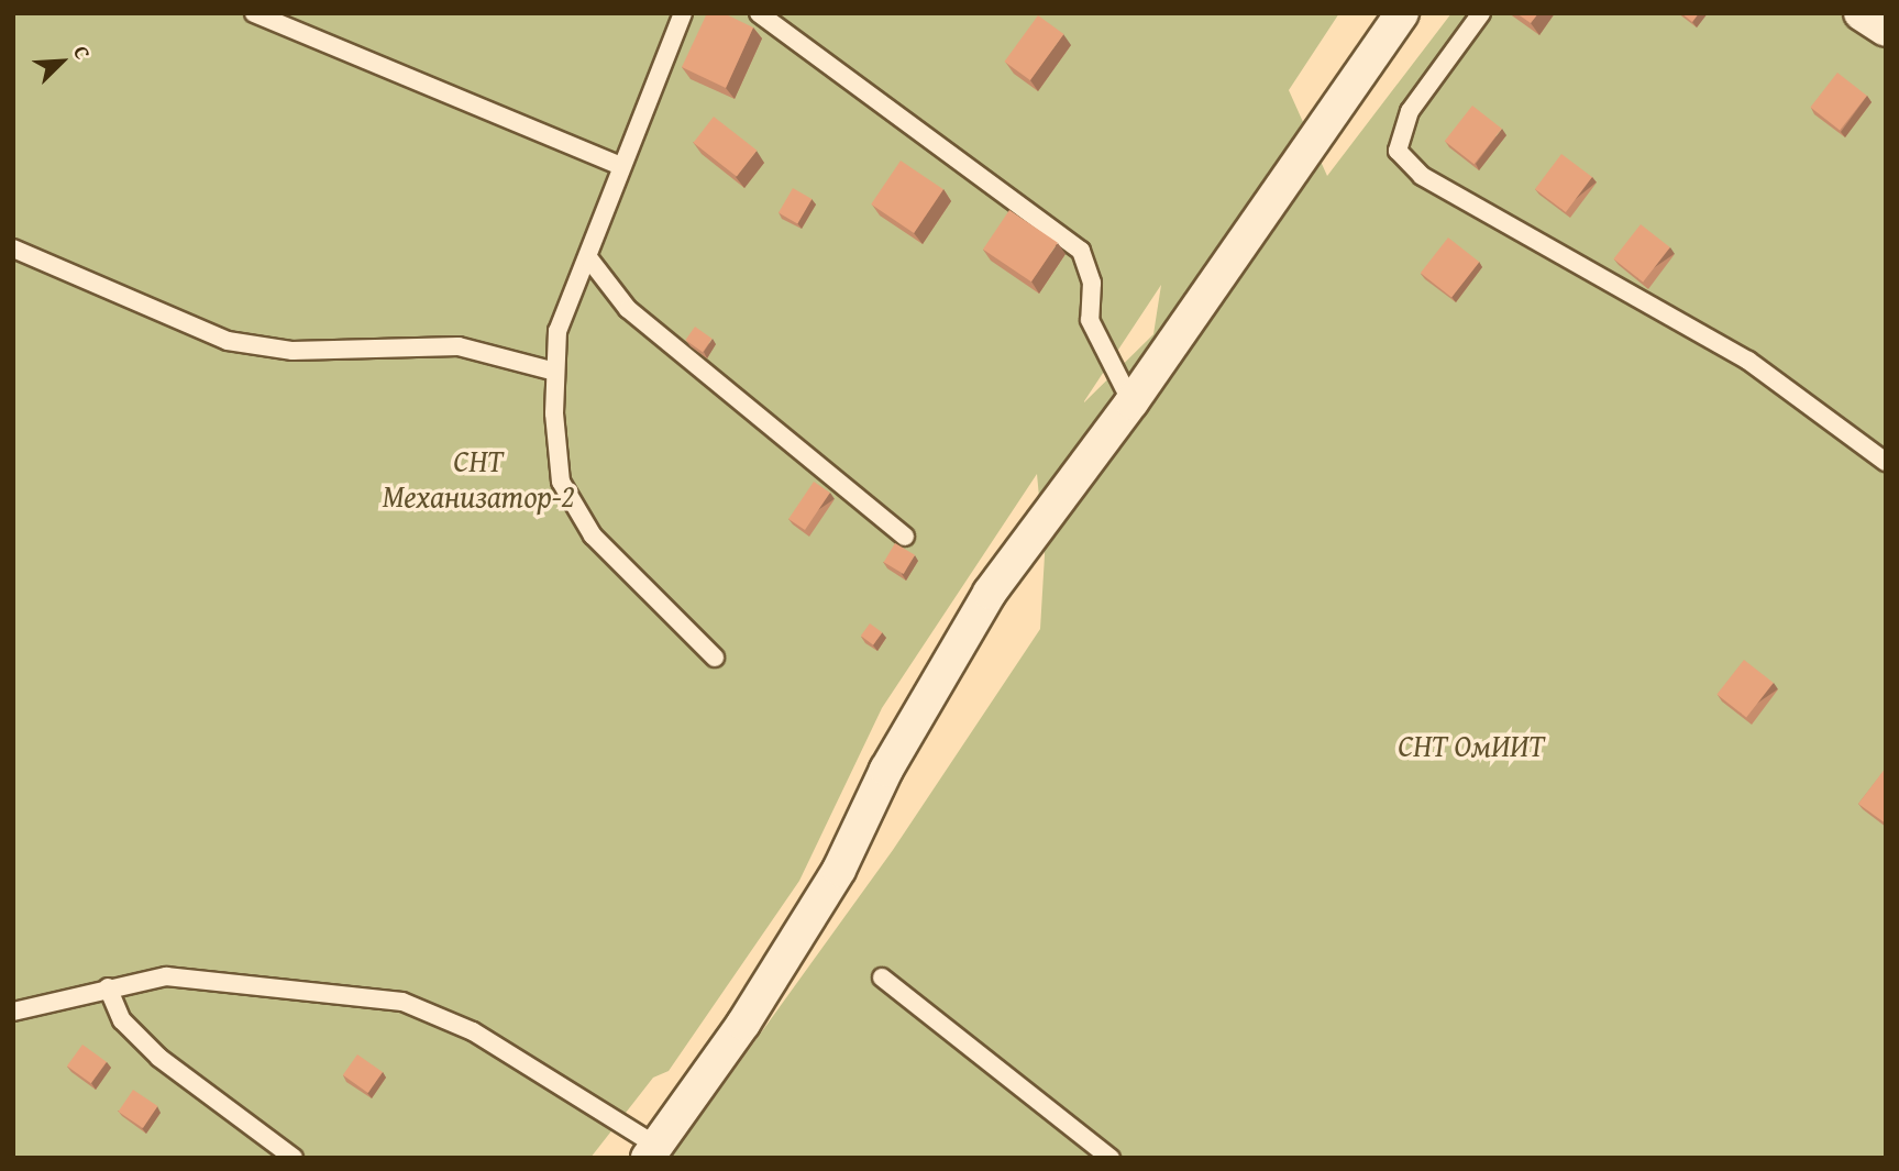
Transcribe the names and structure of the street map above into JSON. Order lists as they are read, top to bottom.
{
  "parks": ["СНТ Механизатор-2", "СНТ ОмИИТ"],
  "north": "top right"
}
